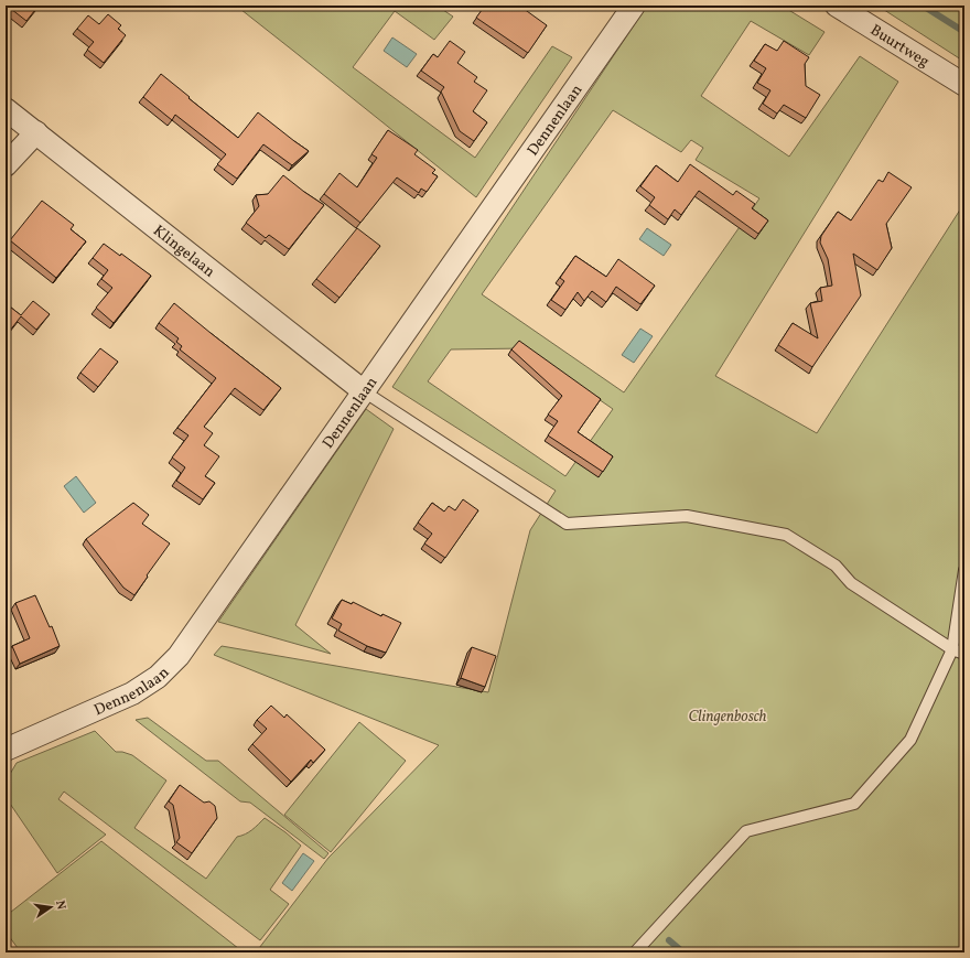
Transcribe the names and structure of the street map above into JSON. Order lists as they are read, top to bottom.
{
  "streets": {
    "street": ["Buurtweg", "Dennenlaan", "Klingelaan"]
  },
  "crossings": [
    ["Dennenlaan", "Klingelaan"]
  ],
  "parks": ["Clingenbosch"],
  "north": "right"
}
